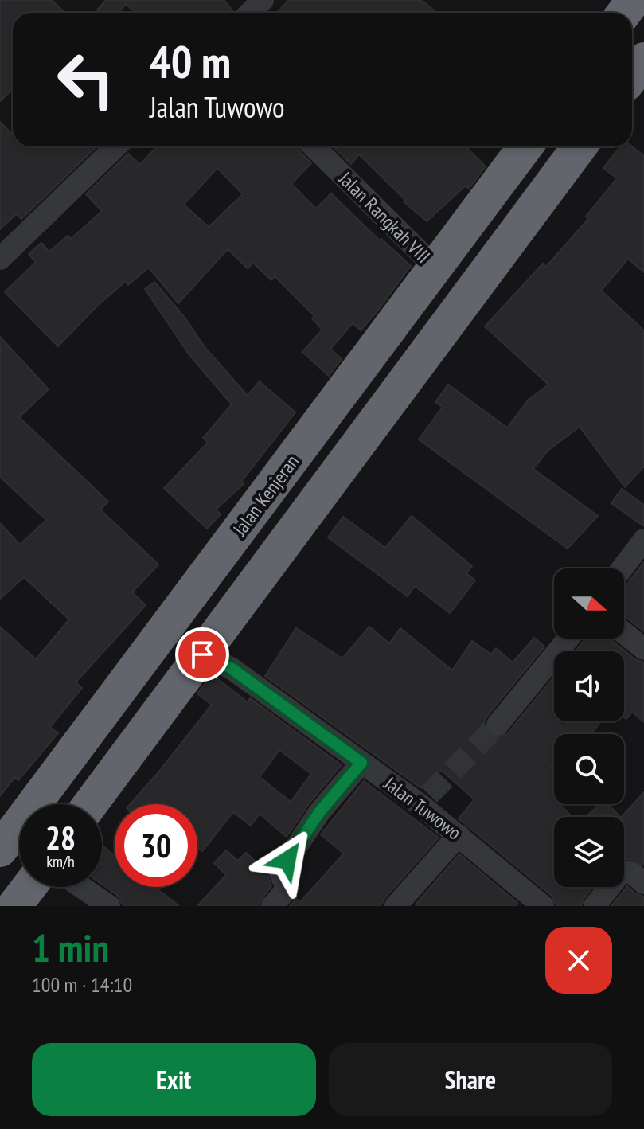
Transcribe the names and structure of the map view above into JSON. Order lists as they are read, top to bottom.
{
  "streets": {
    "highway": ["Jalan Kenjeran"],
    "street": ["Jalan Rangkah VIII", "Jalan Tuwowo"]
  },
  "crossings": [
    ["Jalan Rangkah VIII", "Jalan Kenjeran"]
  ],
  "north": "right",
  "page": {
    "turn": ["40 m", "Jalan Tuwowo"],
    "speed": "28 km/h",
    "limit": "30",
    "heading": ["1 min", "100 m · 14:10"],
    "buttons": ["Exit", "Share"]
  }
}
